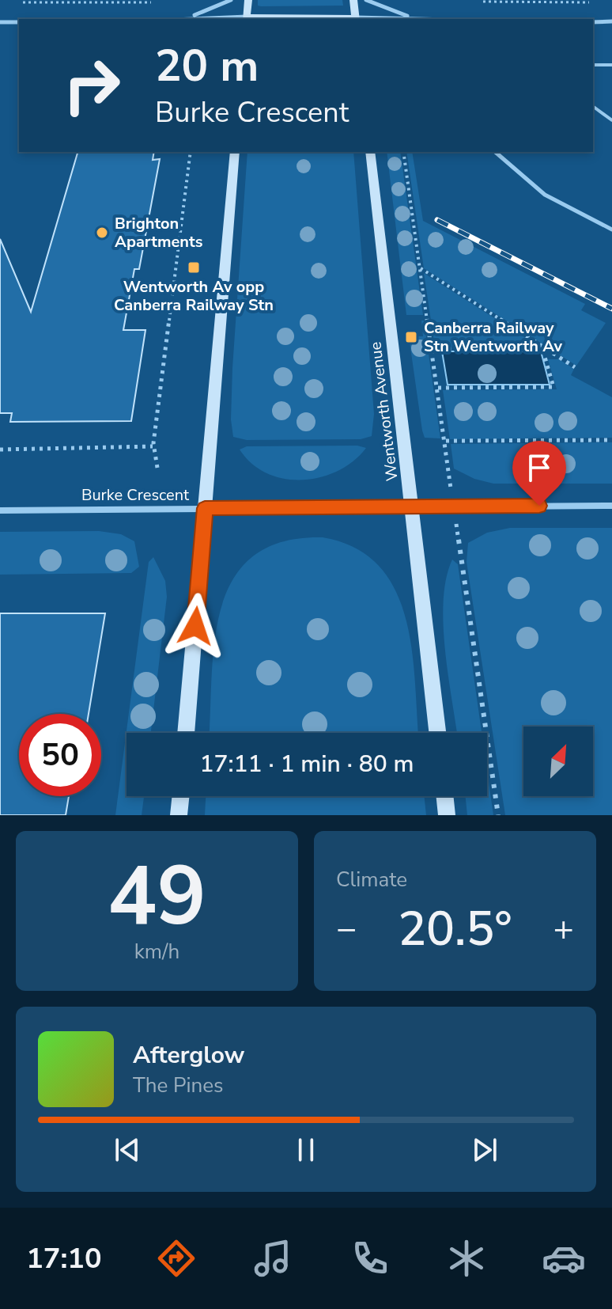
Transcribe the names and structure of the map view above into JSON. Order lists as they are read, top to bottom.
{
  "streets": {
    "main road": ["Wentworth Avenue"],
    "street": ["Burke Crescent"]
  },
  "crossings": [
    ["Wentworth Avenue", "Burke Crescent"]
  ],
  "places": {
    "other": ["Brighton Apartments"],
    "transit": ["Wentworth Av opp Canberra Railway Stn", "Canberra Railway Stn Wentworth Av"]
  },
  "north": "top right",
  "page": {
    "turn": ["20 m", "Burke Crescent"],
    "limit": "50",
    "trip": "17:11 · 1 min · 80 m",
    "tile": [
      ["49", "km/h"],
      "Climate"
    ],
    "heat": ["−", "20.5°", "+"],
    "song": ["Afterglow", "The Pines"],
    "tabs": "17:10"
  }
}
